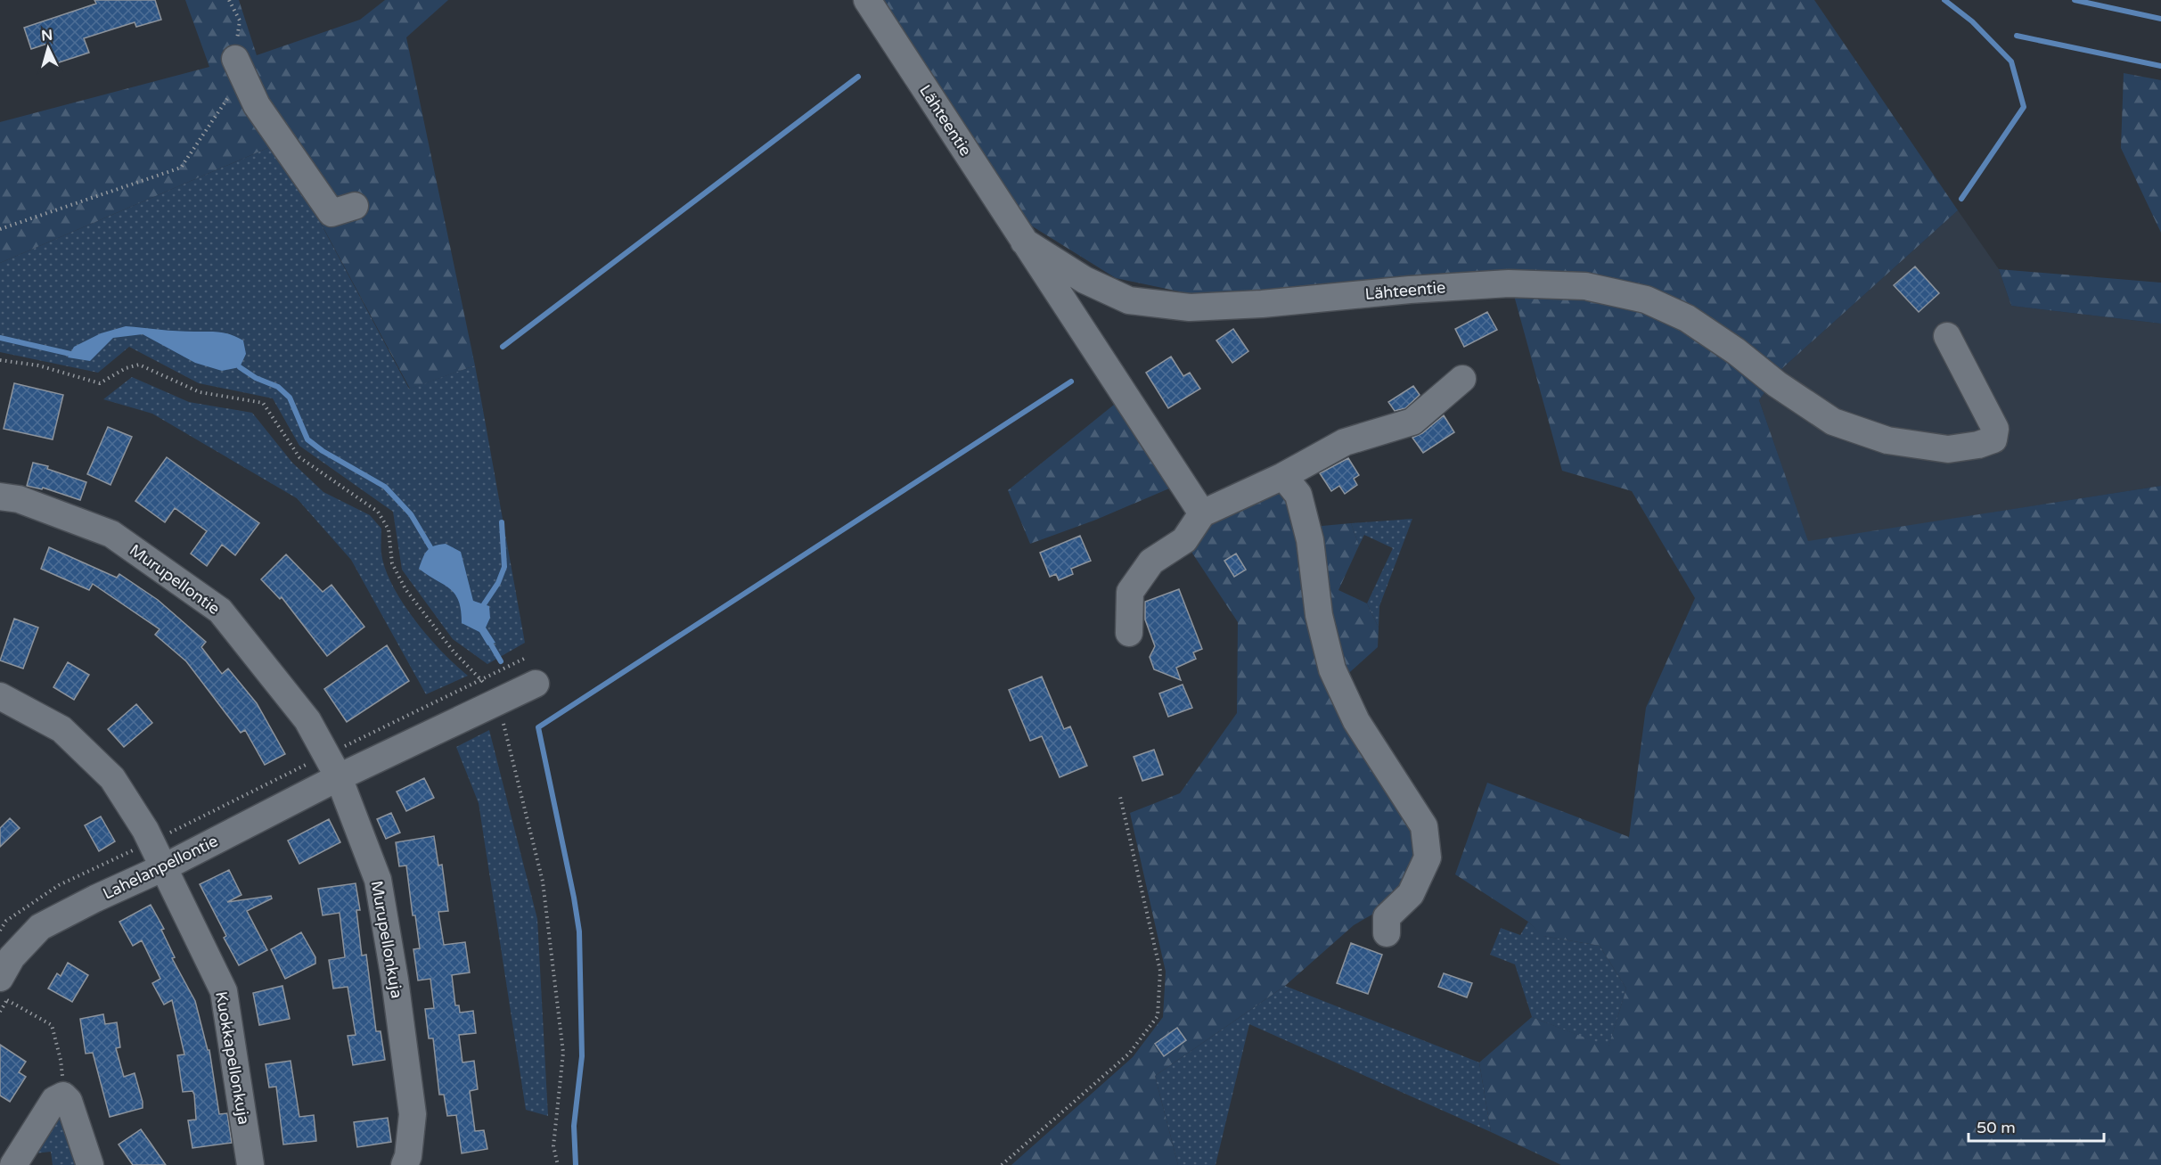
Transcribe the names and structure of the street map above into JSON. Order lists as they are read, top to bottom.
{
  "streets": {
    "street": [
      "Lähteentie",
      "Murupellontie",
      "Lahelanpellontie",
      "Murupellonkuja",
      "Kuokkapellonkuja"
    ]
  },
  "crossings": [
    ["Murupellontie", "Lahelanpellontie"],
    ["Murupellontie", "Murupellonkuja"],
    ["Lahelanpellontie", "Murupellonkuja"],
    ["Lahelanpellontie", "Kuokkapellonkuja"]
  ],
  "scale_bar": "50 m",
  "north": "top"
}
